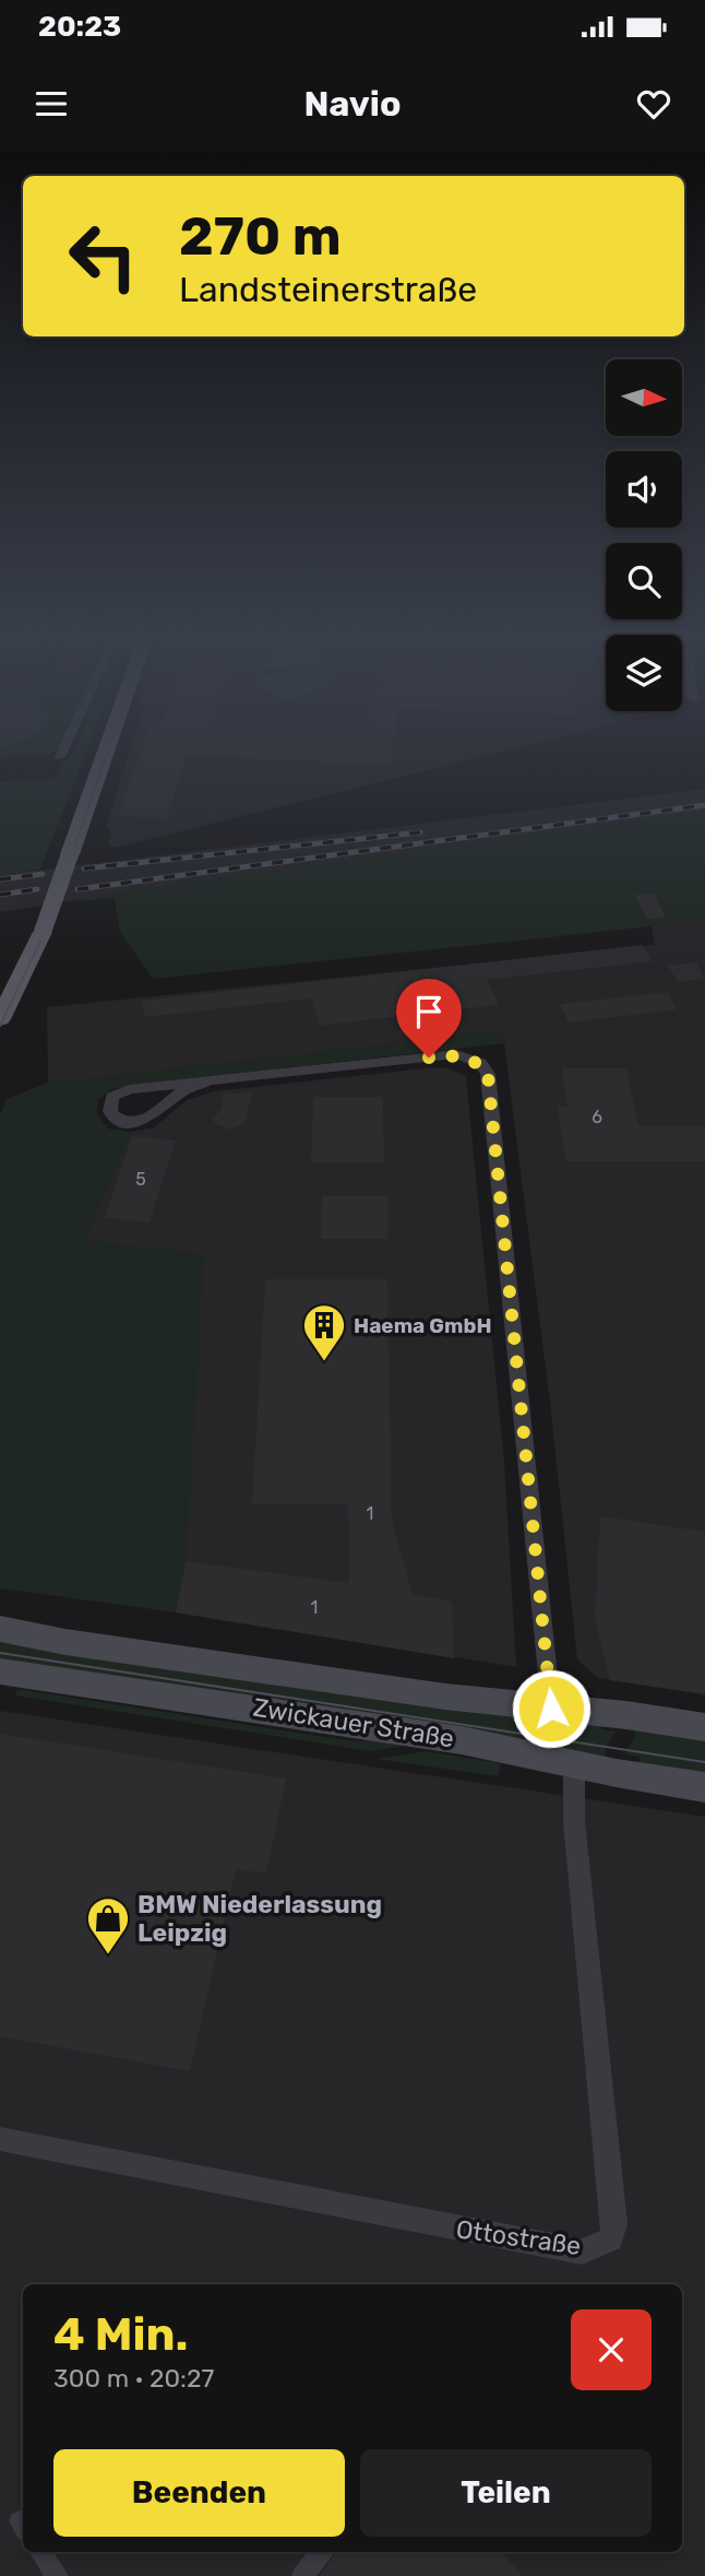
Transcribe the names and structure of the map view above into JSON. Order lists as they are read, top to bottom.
{
  "streets": {
    "main road": ["Zwickauer Straße"],
    "street": ["Ottostraße"]
  },
  "crossings": [
    ["Zwickauer Straße", "Ottostraße"]
  ],
  "places": {
    "building": ["Haema GmbH"],
    "shop": ["BMW Niederlassung Leipzig"]
  },
  "house_numbers": [
    "6",
    "5",
    "1",
    "1"
  ],
  "north": "right",
  "page": {
    "status": "20:23",
    "header": "Navio",
    "turn": ["270 m", "Landsteinerstraße"],
    "heading": ["4 Min.", "300 m · 20:27"],
    "buttons": ["Beenden", "Teilen"]
  }
}
